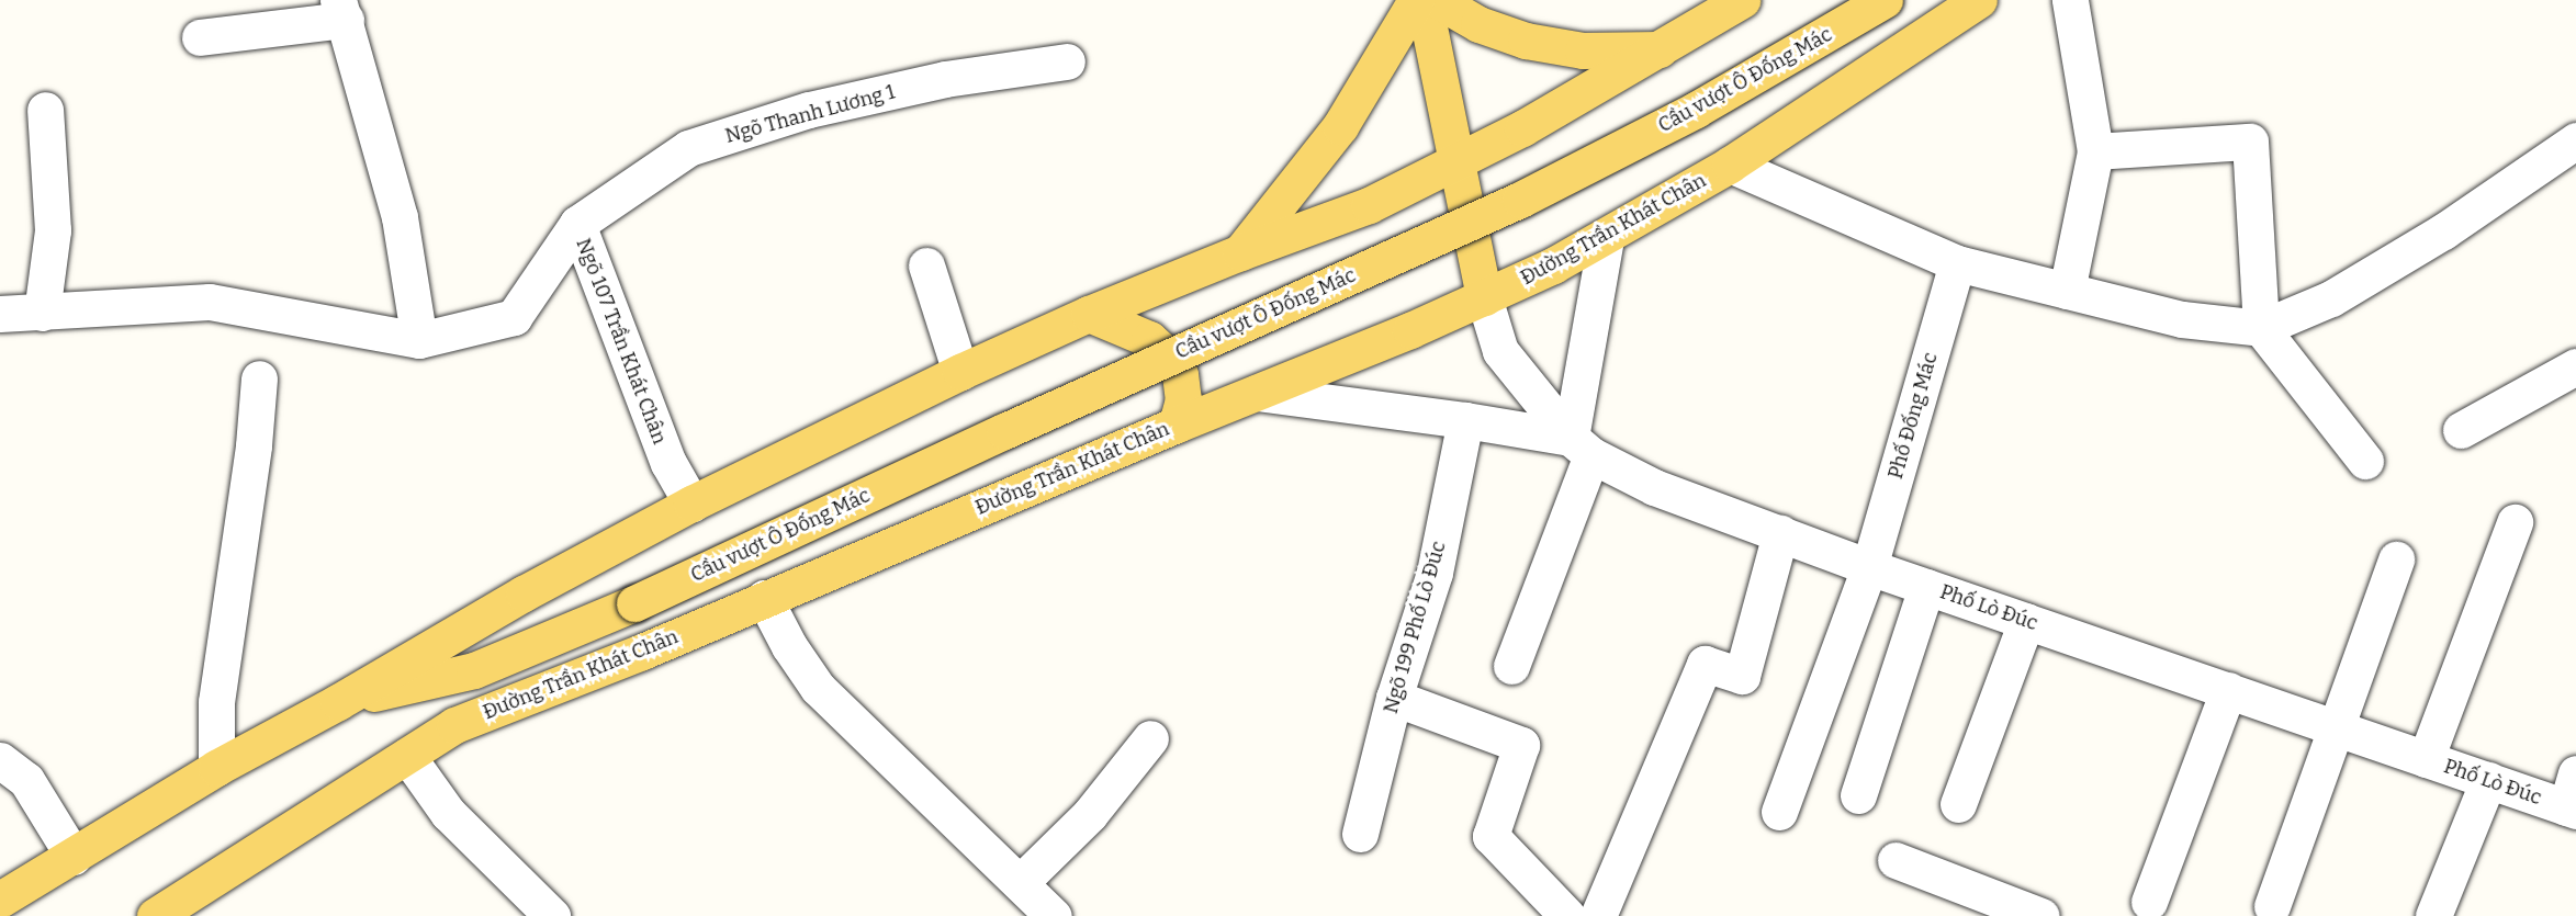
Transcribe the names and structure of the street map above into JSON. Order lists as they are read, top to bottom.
{
  "streets": {
    "main road": ["Cầu vượt Ô Đống Mác", "Đường Trần Khát Chân"],
    "street": [
      "Ngõ Thanh Lương 1",
      "Ngõ 107 Trần Khát Chân",
      "Phố Đống Mác",
      "Phố Lò Đúc",
      "Ngõ 199 Phố Lò Đúc"
    ]
  },
  "crossings": [
    ["Cầu vượt Ô Đống Mác", "Đường Trần Khát Chân"],
    ["Ngõ Thanh Lương 1", "Ngõ 107 Trần Khát Chân"],
    ["Đường Trần Khát Chân", "Phố Lò Đúc"],
    ["Phố Đống Mác", "Phố Lò Đúc"]
  ]
}
